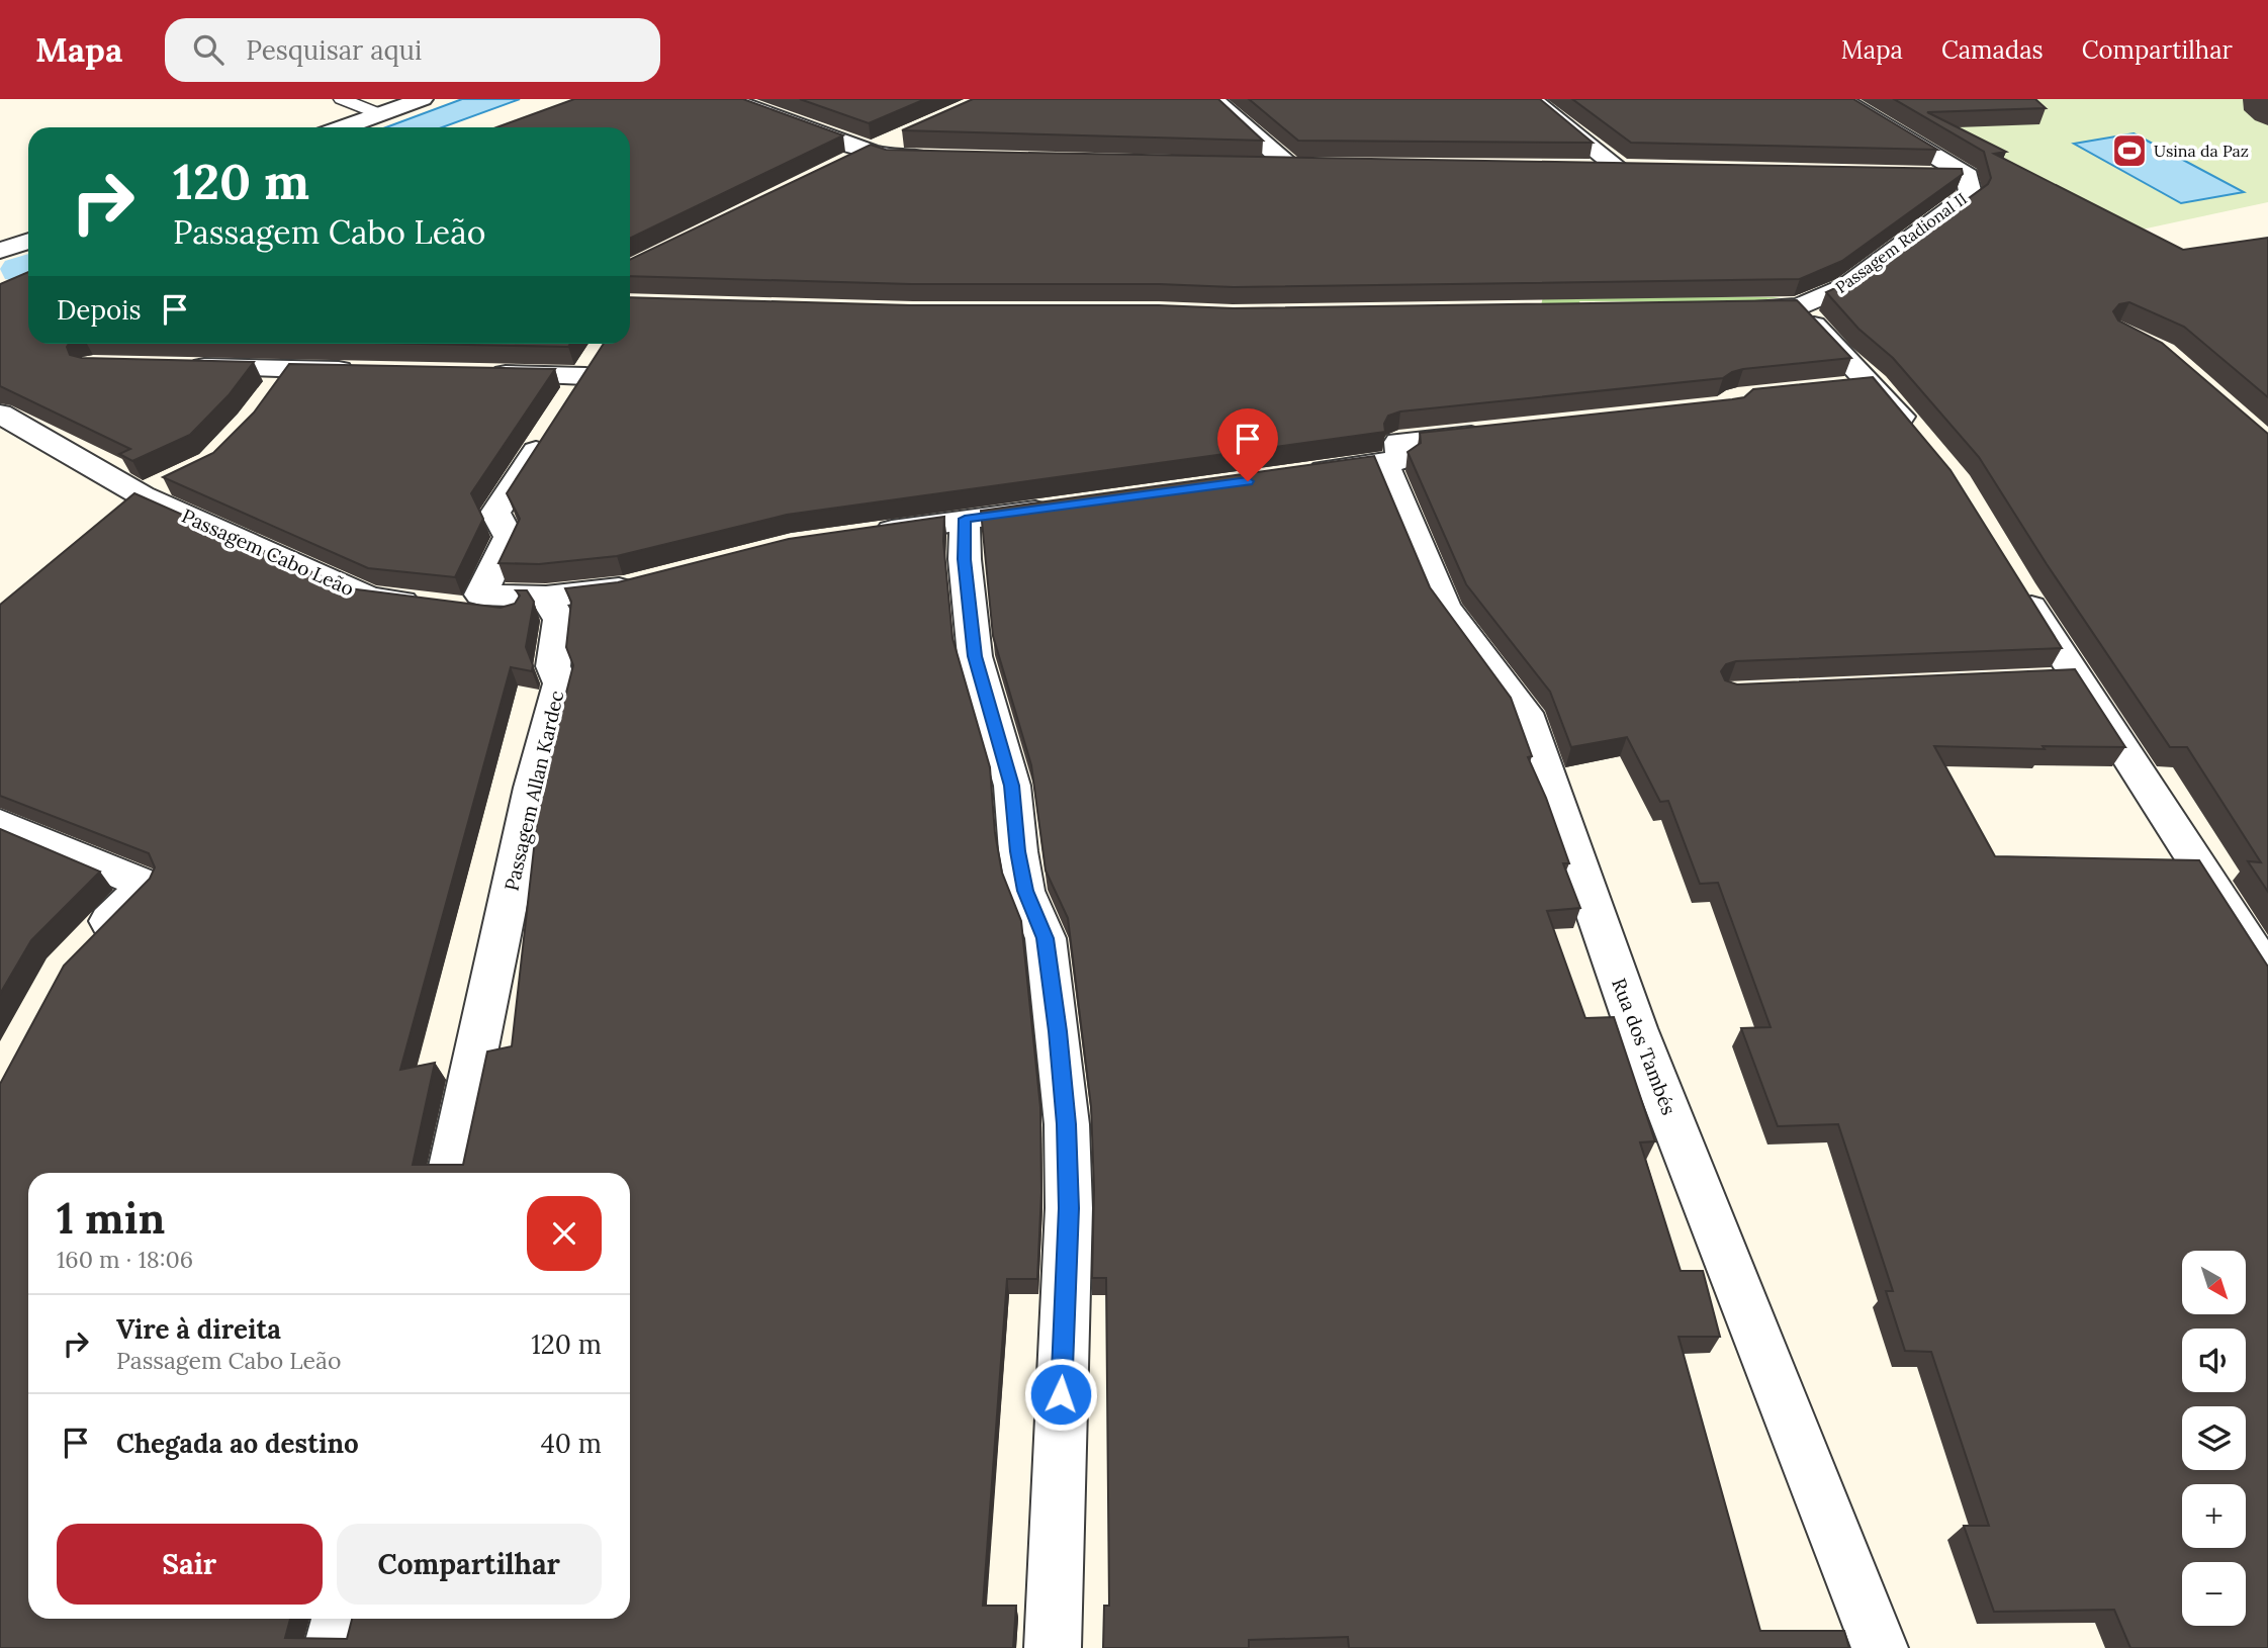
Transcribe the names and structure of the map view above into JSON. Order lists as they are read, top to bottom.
{
  "streets": {
    "street": [
      "Passagem Radional II",
      "Passagem Cabo Leão",
      "Passagem Allan Kardec",
      "Rua dos Tambés"
    ]
  },
  "crossings": [
    ["Passagem Cabo Leão", "Passagem Allan Kardec"]
  ],
  "places": {
    "sports": ["Usina da Paz"]
  },
  "north": "bottom right",
  "page": {
    "header": "Mapa",
    "search": "Pesquisar aqui",
    "nav": ["Mapa", "Camadas", "Compartilhar"],
    "turn": ["120 m", "Passagem Cabo Leão"],
    "then": "Depois",
    "heading": ["1 min", "160 m · 18:06"],
    "map_buttons": ["+", "−"],
    "list": [
      {
        "name": "Vire à direita",
        "note": "Passagem Cabo Leão",
        "value": "120 m"
      },
      {
        "name": "Chegada ao destino",
        "value": "40 m"
      }
    ],
    "buttons": ["Sair", "Compartilhar"]
  }
}
